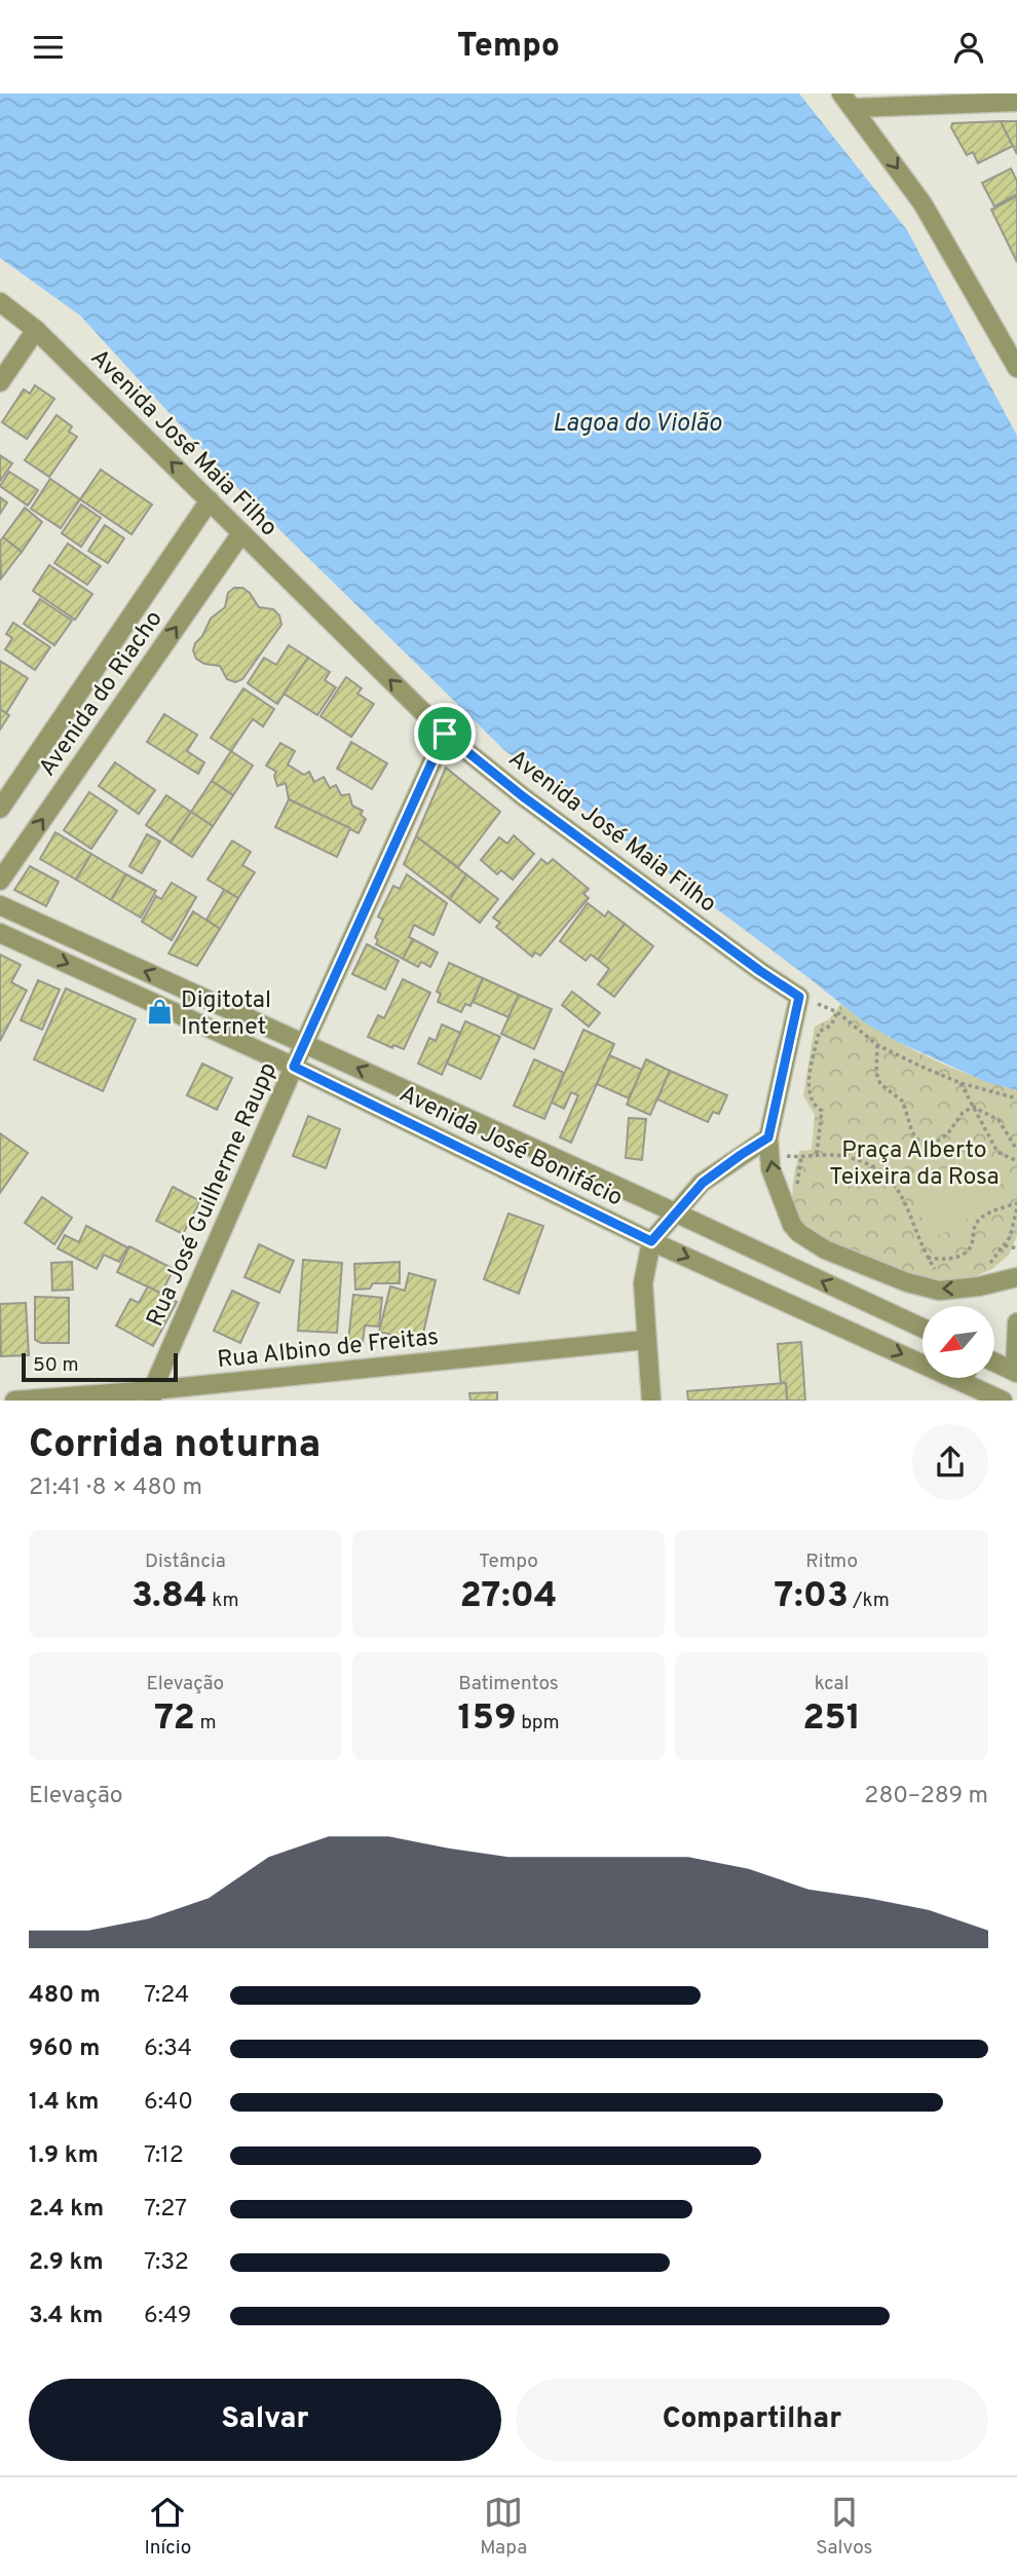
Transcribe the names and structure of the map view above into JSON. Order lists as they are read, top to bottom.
{
  "streets": {
    "street": [
      "Avenida José Maia Filho",
      "Avenida do Riacho",
      "Avenida José Bonifácio",
      "Rua José Guilherme Raupp",
      "Rua Albino de Freitas"
    ]
  },
  "crossings": [
    ["Avenida José Maia Filho", "Avenida do Riacho"],
    ["Avenida José Maia Filho", "Rua José Guilherme Raupp"],
    ["Avenida José Bonifácio", "Rua José Guilherme Raupp"],
    ["Rua José Guilherme Raupp", "Rua Albino de Freitas"]
  ],
  "one_way": ["Avenida José Maia Filho"],
  "water": ["Lagoa do Violão"],
  "parks": ["Praça Alberto Teixeira da Rosa"],
  "places": {
    "shop": ["Digitotal Internet"]
  },
  "scale_bar": "50 m",
  "north": "bottom left",
  "page": {
    "header": "Tempo",
    "scale": "50 m",
    "heading": ["Corrida noturna", "21:41 · 8 × 480 m"],
    "stats": [
      ["Distância", "3.84 km"],
      ["Tempo", "27:04"],
      ["Ritmo", "7:03 /km"],
      ["Elevação", "72 m"],
      ["Batimentos", "159 bpm"],
      ["kcal", "251"]
    ],
    "chart": ["Elevação", "280–289 m"],
    "list": [
      {
        "name": "480 m",
        "note": "7:24"
      },
      {
        "name": "960 m",
        "note": "6:34"
      },
      {
        "name": "1.4 km",
        "note": "6:40"
      },
      {
        "name": "1.9 km",
        "note": "7:12"
      },
      {
        "name": "2.4 km",
        "note": "7:27"
      },
      {
        "name": "2.9 km",
        "note": "7:32"
      },
      {
        "name": "3.4 km",
        "note": "6:49"
      }
    ],
    "buttons": ["Salvar", "Compartilhar"],
    "tabs": ["Início", "Mapa", "Salvos"]
  }
}
